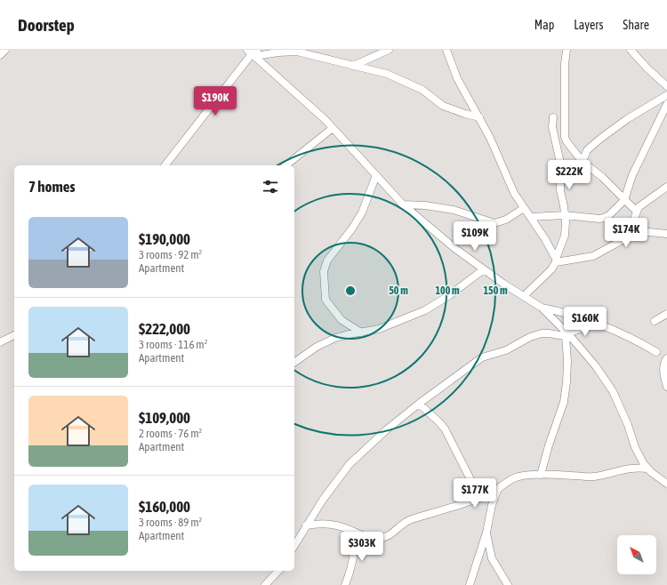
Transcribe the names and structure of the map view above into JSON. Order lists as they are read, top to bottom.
{
  "north": "top left",
  "page": {
    "header": "Doorstep",
    "nav": ["Map", "Layers", "Share"],
    "price": [
      "$190K",
      "$222K",
      "$174K",
      "$109K",
      "$160K",
      "$177K",
      "$303K"
    ],
    "heading": "7 homes",
    "list": [
      {
        "name": "$190,000",
        "note": "3 rooms · 92 m² · Apartment"
      },
      {
        "name": "$222,000",
        "note": "3 rooms · 116 m² · Apartment"
      },
      {
        "name": "$109,000",
        "note": "2 rooms · 76 m² · Apartment"
      },
      {
        "name": "$160,000",
        "note": "3 rooms · 89 m² · Apartment"
      }
    ]
  },
  "rings": ["50 m", "100 m", "150 m"]
}
